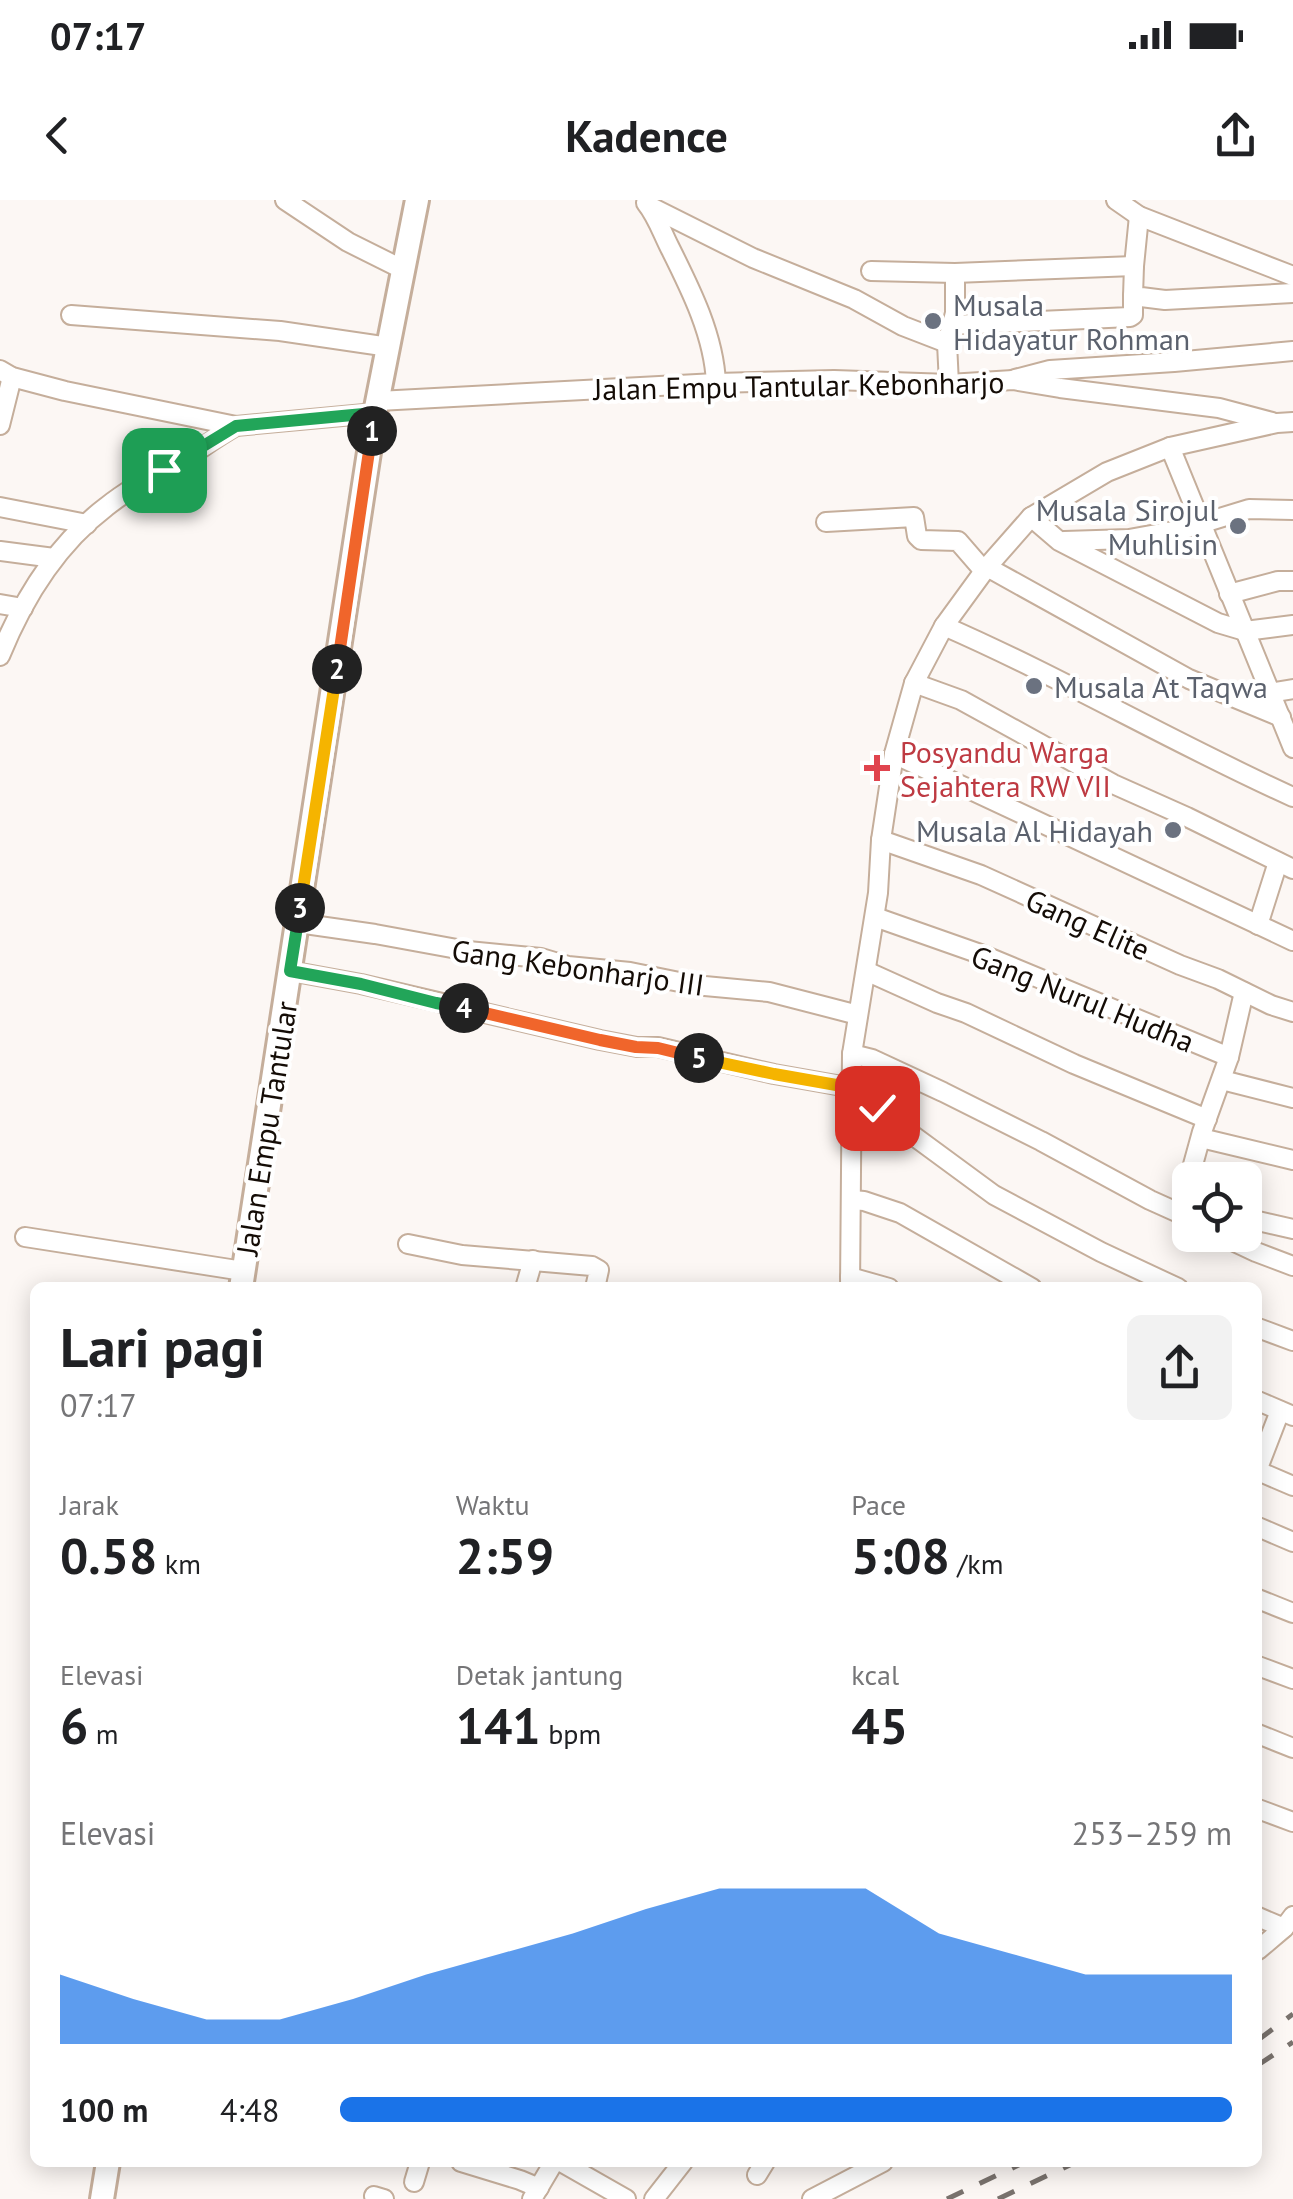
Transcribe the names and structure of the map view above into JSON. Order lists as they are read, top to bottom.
{
  "streets": {
    "street": [
      "Jalan Empu Tantular Kebonharjo",
      "Gang Elite",
      "Gang Kebonharjo III",
      "Gang Nurul Hudha",
      "Jalan Empu Tantular"
    ]
  },
  "crossings": [
    ["Jalan Empu Tantular Kebonharjo", "Jalan Empu Tantular"],
    ["Gang Elite", "Gang Nurul Hudha"],
    ["Gang Kebonharjo III", "Jalan Empu Tantular"]
  ],
  "places": {
    "other": [
      "Musala Hidayatur Rohman",
      "Musala Sirojul Muhlisin",
      "Musala At Taqwa",
      "Musala Al Hidayah"
    ],
    "health": ["Posyandu Warga Sejahtera RW VII"]
  },
  "page": {
    "status": "07:17",
    "header": "Kadence",
    "pins": [
      "1",
      "2",
      "3",
      "4",
      "5"
    ],
    "heading": ["Lari pagi", "07:17"],
    "stats": [
      ["Jarak", "0.58 km"],
      ["Waktu", "2:59"],
      ["Pace", "5:08 /km"],
      ["Elevasi", "6 m"],
      ["Detak jantung", "141 bpm"],
      ["kcal", "45"]
    ],
    "chart": ["Elevasi", "253–259 m"],
    "list": [
      {
        "name": "100 m",
        "note": "4:48"
      }
    ]
  }
}
